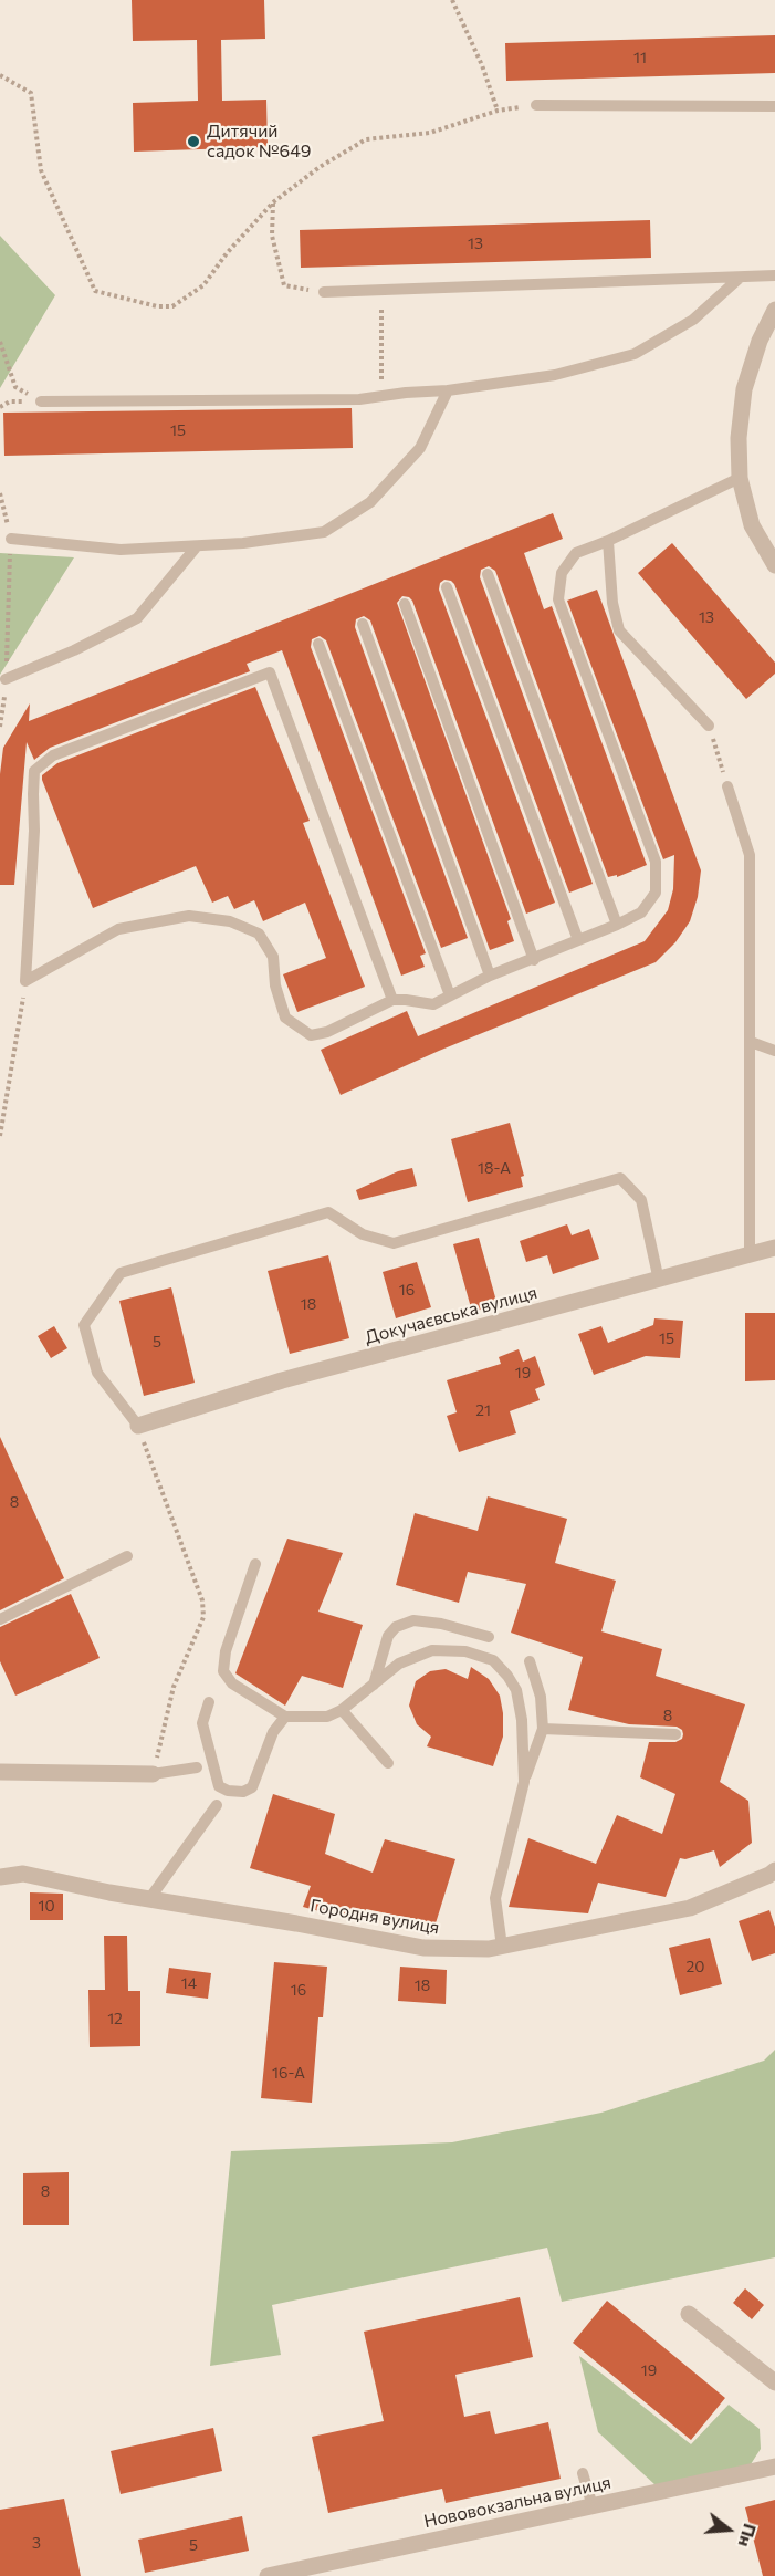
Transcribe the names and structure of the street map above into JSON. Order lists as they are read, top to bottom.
{
  "streets": {
    "street": ["Докучаєвська вулиця", "Городня вулиця", "Нововокзальна вулиця"]
  },
  "places": ["Дитячий садок №649"],
  "house_numbers": [
    "11",
    "13",
    "15",
    "13",
    "18-А",
    "16",
    "18",
    "15",
    "5",
    "19",
    "21",
    "8",
    "8",
    "10",
    "20",
    "14",
    "18",
    "16",
    "12",
    "16-А",
    "8",
    "19",
    "3",
    "5"
  ],
  "north": "right"
}
